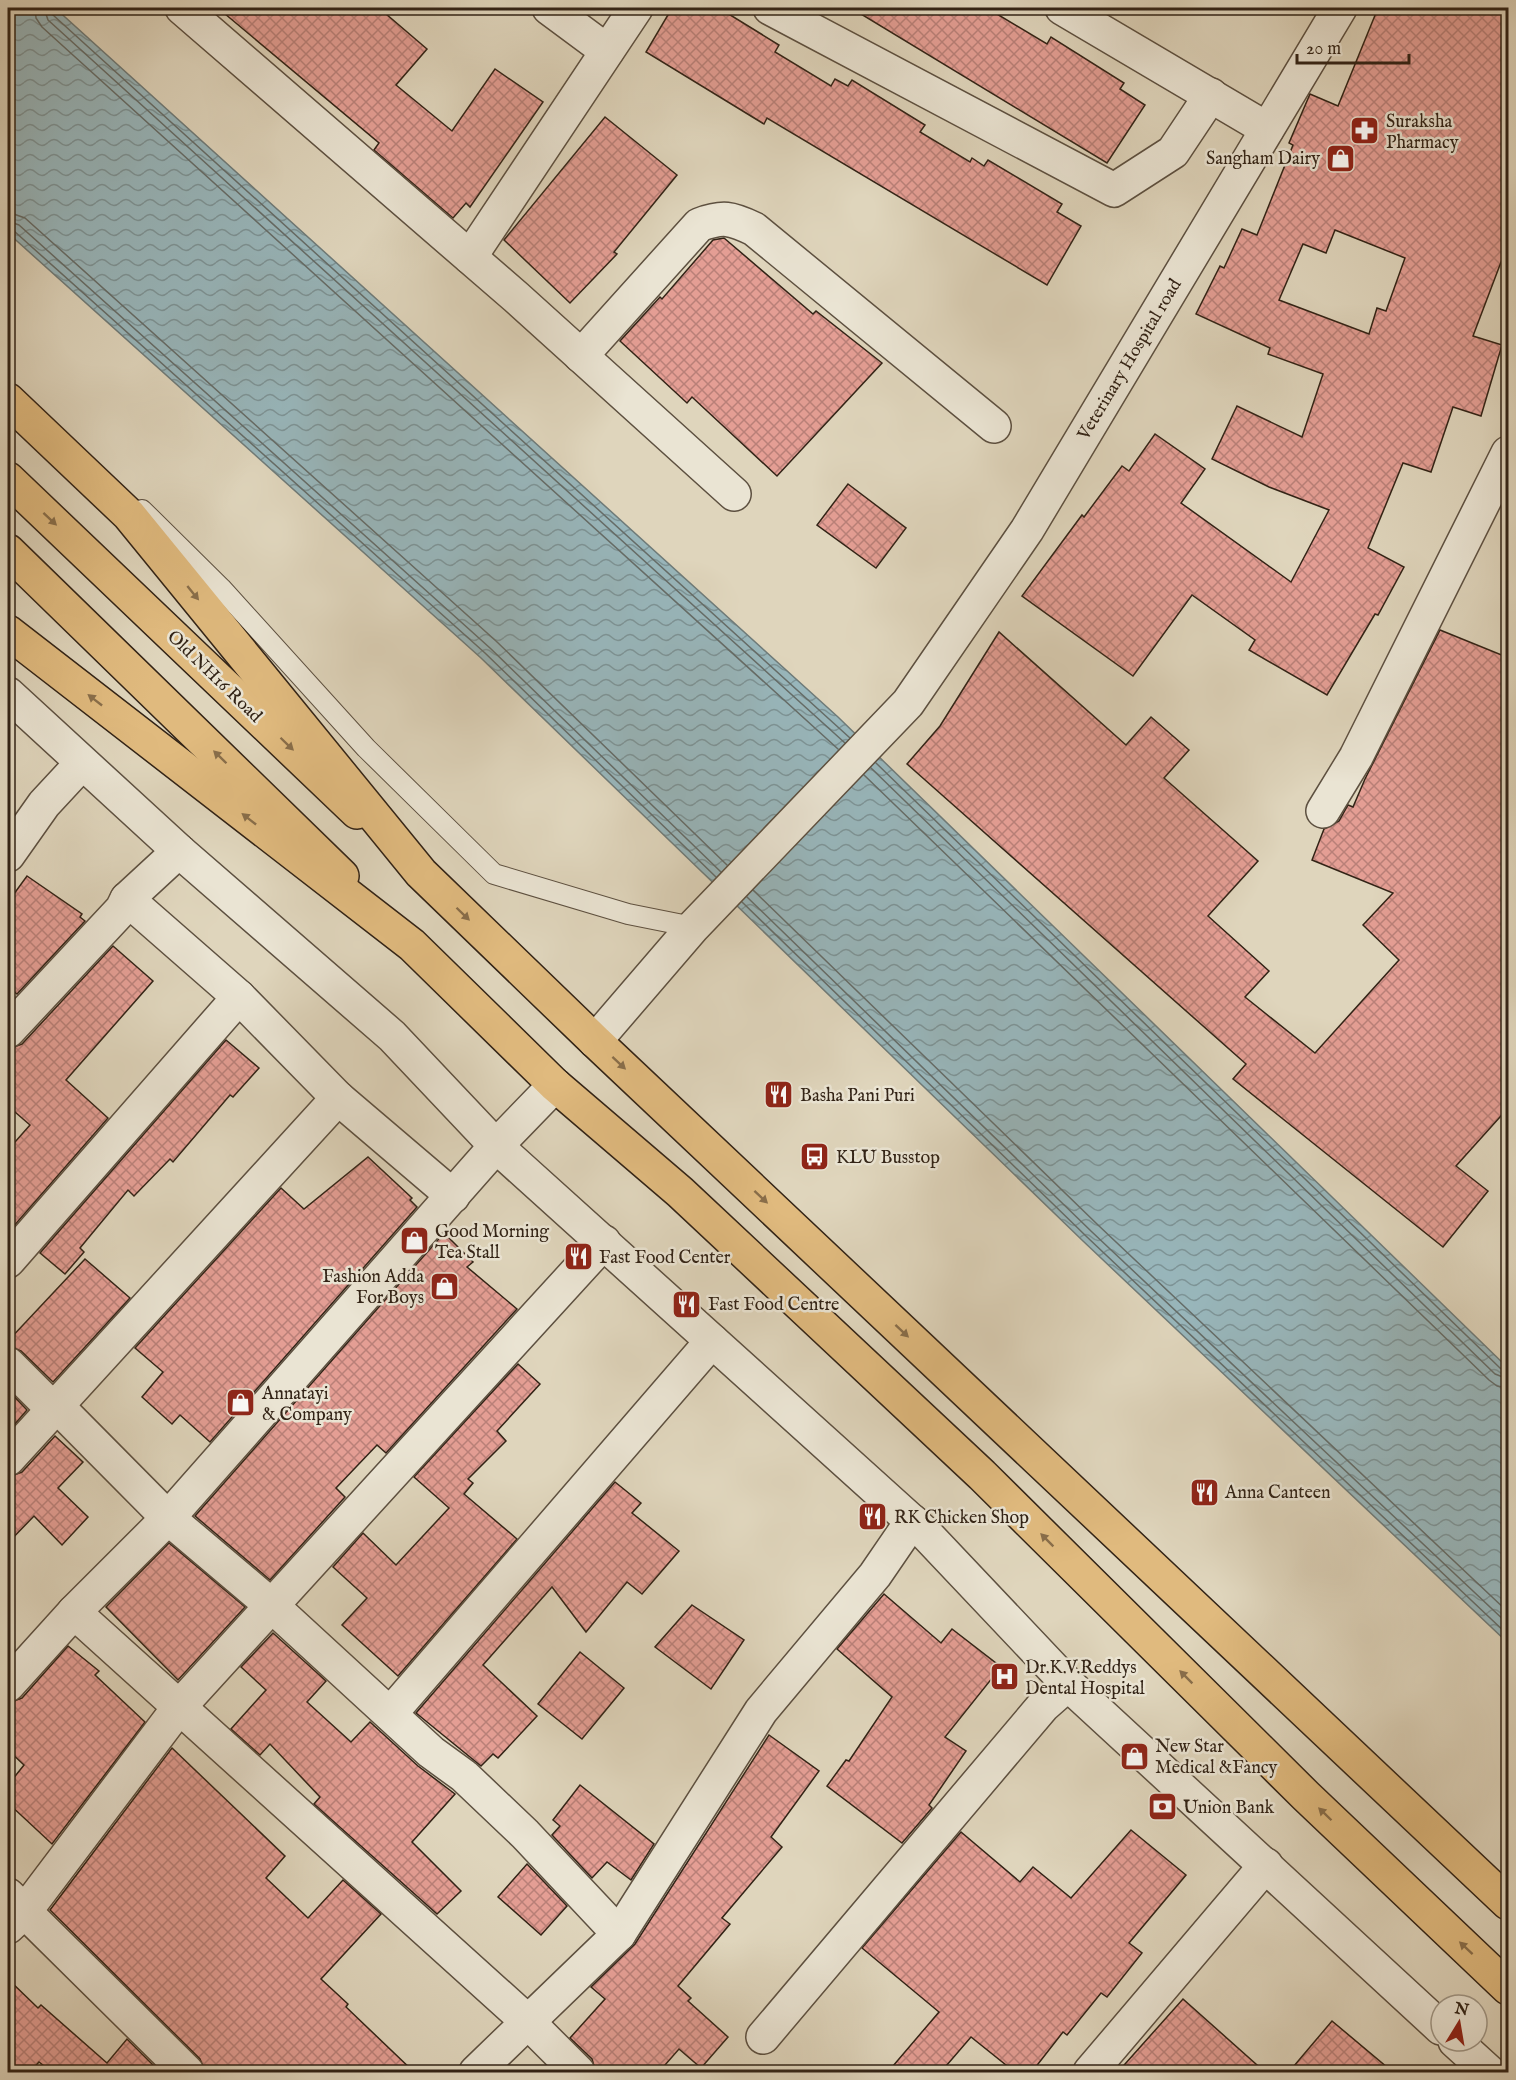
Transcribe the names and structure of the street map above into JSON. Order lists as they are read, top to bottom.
{
  "streets": {
    "main road": ["Old NH16 Road"],
    "street": ["Veterinary Hospital road"]
  },
  "places": {
    "pharmacy": ["Suraksha Pharmacy"],
    "shop": [
      "Sangham Dairy",
      "Good Morning Tea Stall",
      "Fashion Adda For Boys",
      "Annatayi & Company",
      "New Star Medical &Fancy"
    ],
    "restaurant": [
      "Basha Pani Puri",
      "Fast Food Center",
      "Fast Food Centre",
      "Anna Canteen",
      "RK Chicken Shop"
    ],
    "bus stop": ["KLU Busstop"],
    "hospital": ["Dr.K.V.Reddys Dental Hospital"],
    "bank": ["Union Bank"]
  },
  "scale_bar": "20 m",
  "north": "top"
}
